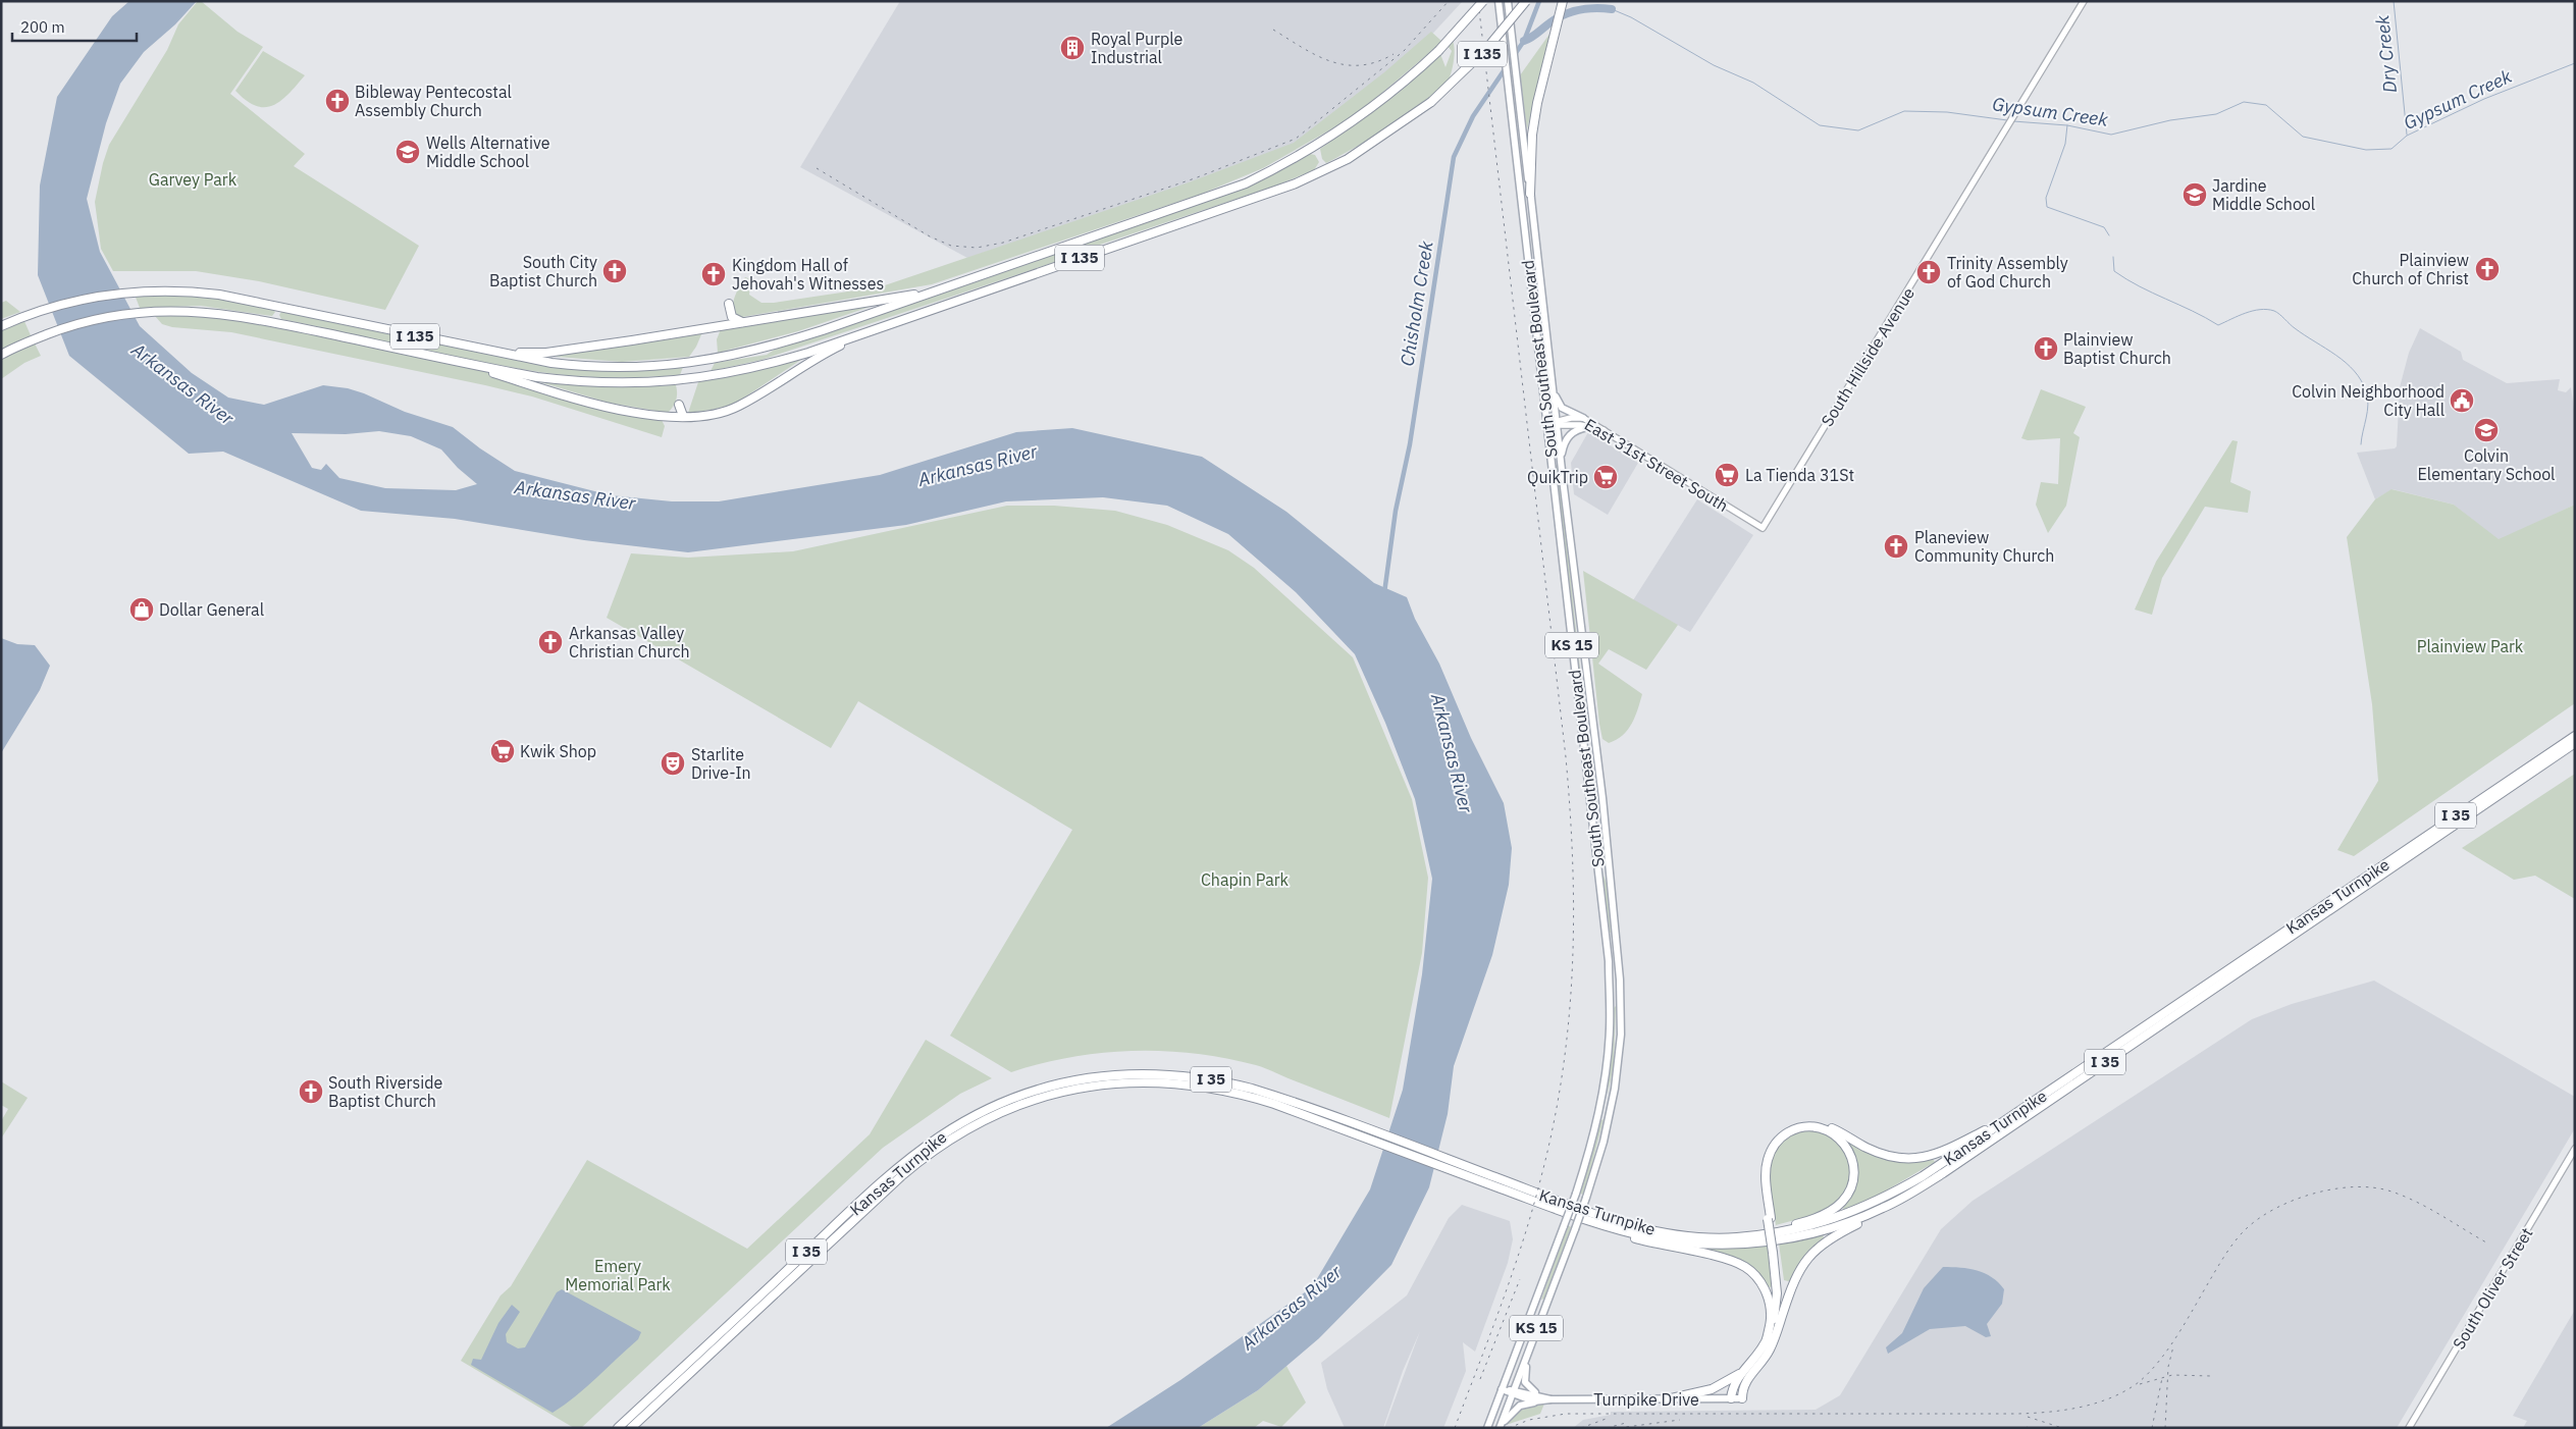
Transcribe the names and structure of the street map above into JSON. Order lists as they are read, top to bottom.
{
  "streets": {
    "highway": ["I 135", "I 35", "Kansas Turnpike"],
    "main road": [
      "South Hillside Avenue",
      "South Southeast Boulevard",
      "East 31st Street South",
      "KS 15",
      "South Oliver Street",
      "Turnpike Drive"
    ]
  },
  "crossings": [
    ["South Hillside Avenue", "East 31st Street South"],
    ["South Southeast Boulevard", "East 31st Street South"],
    ["South Southeast Boulevard", "Turnpike Drive"]
  ],
  "water": [
    "Dry Creek",
    "Gypsum Creek",
    "Chisholm Creek",
    "Arkansas River"
  ],
  "parks": [
    "Garvey Park",
    "Plainview Park",
    "Chapin Park",
    "Emery Memorial Park"
  ],
  "places": {
    "building": ["Royal Purple Industrial"],
    "church": [
      "Bibleway Pentecostal Assembly Church",
      "Plainview Church of Christ",
      "South City Baptist Church",
      "Trinity Assembly of God Church",
      "Kingdom Hall of Jehovah's Witnesses",
      "Plainview Baptist Church",
      "Planeview Community Church",
      "Arkansas Valley Christian Church",
      "South Riverside Baptist Church"
    ],
    "school or university": ["Wells Alternative Middle School", "Jardine Middle School", "Colvin Elementary School"],
    "public building": ["Colvin Neighborhood City Hall"],
    "supermarket": ["La Tienda 31St", "QuikTrip", "Kwik Shop"],
    "shop": ["Dollar General"],
    "theatre": ["Starlite Drive-In"]
  },
  "scale_bar": "200 m"
}
